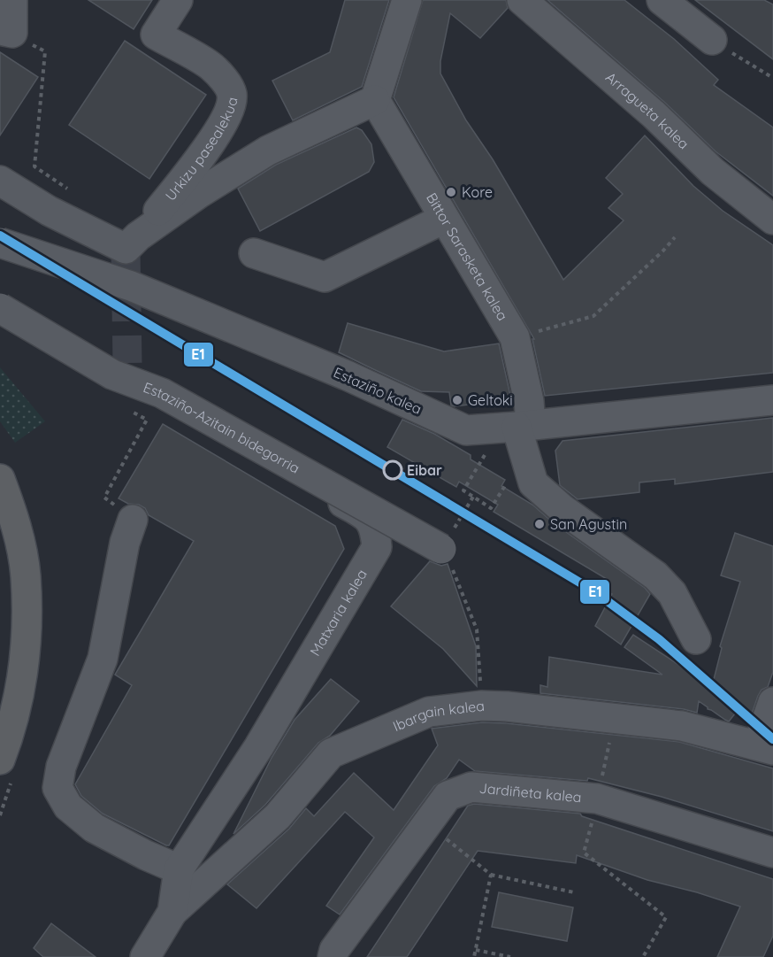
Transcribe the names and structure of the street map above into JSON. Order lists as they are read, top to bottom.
{
  "streets": {
    "street": [
      "Arragueta kalea",
      "Urkizu pasealekua",
      "Bittor Sarasketa kalea",
      "Estaziño kalea",
      "Estaziño-Azitain bidegorria",
      "Matxaria kalea",
      "Ibargain kalea",
      "Jardiñeta kalea"
    ]
  },
  "crossings": [
    ["Bittor Sarasketa kalea", "Estaziño kalea"],
    ["Matxaria kalea", "Ibargain kalea"]
  ],
  "places": [
    "Kore",
    "Geltoki",
    "Eibar",
    "San Agustin"
  ],
  "lines": ["transit line E1"]
}
